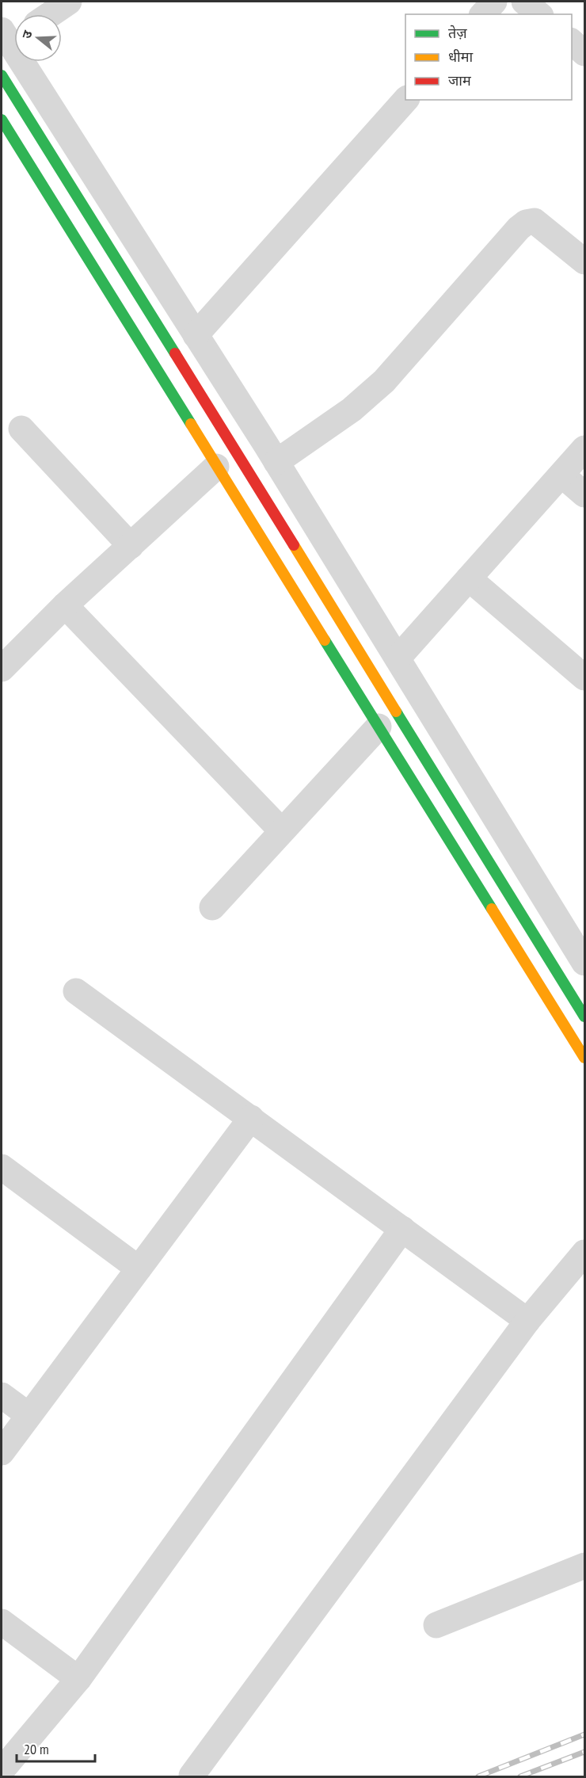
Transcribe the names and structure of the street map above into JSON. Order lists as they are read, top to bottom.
{
  "legend": ["तेज़", "धीमा", "जाम"],
  "scale_bar": "20 m",
  "north": "left"
}
